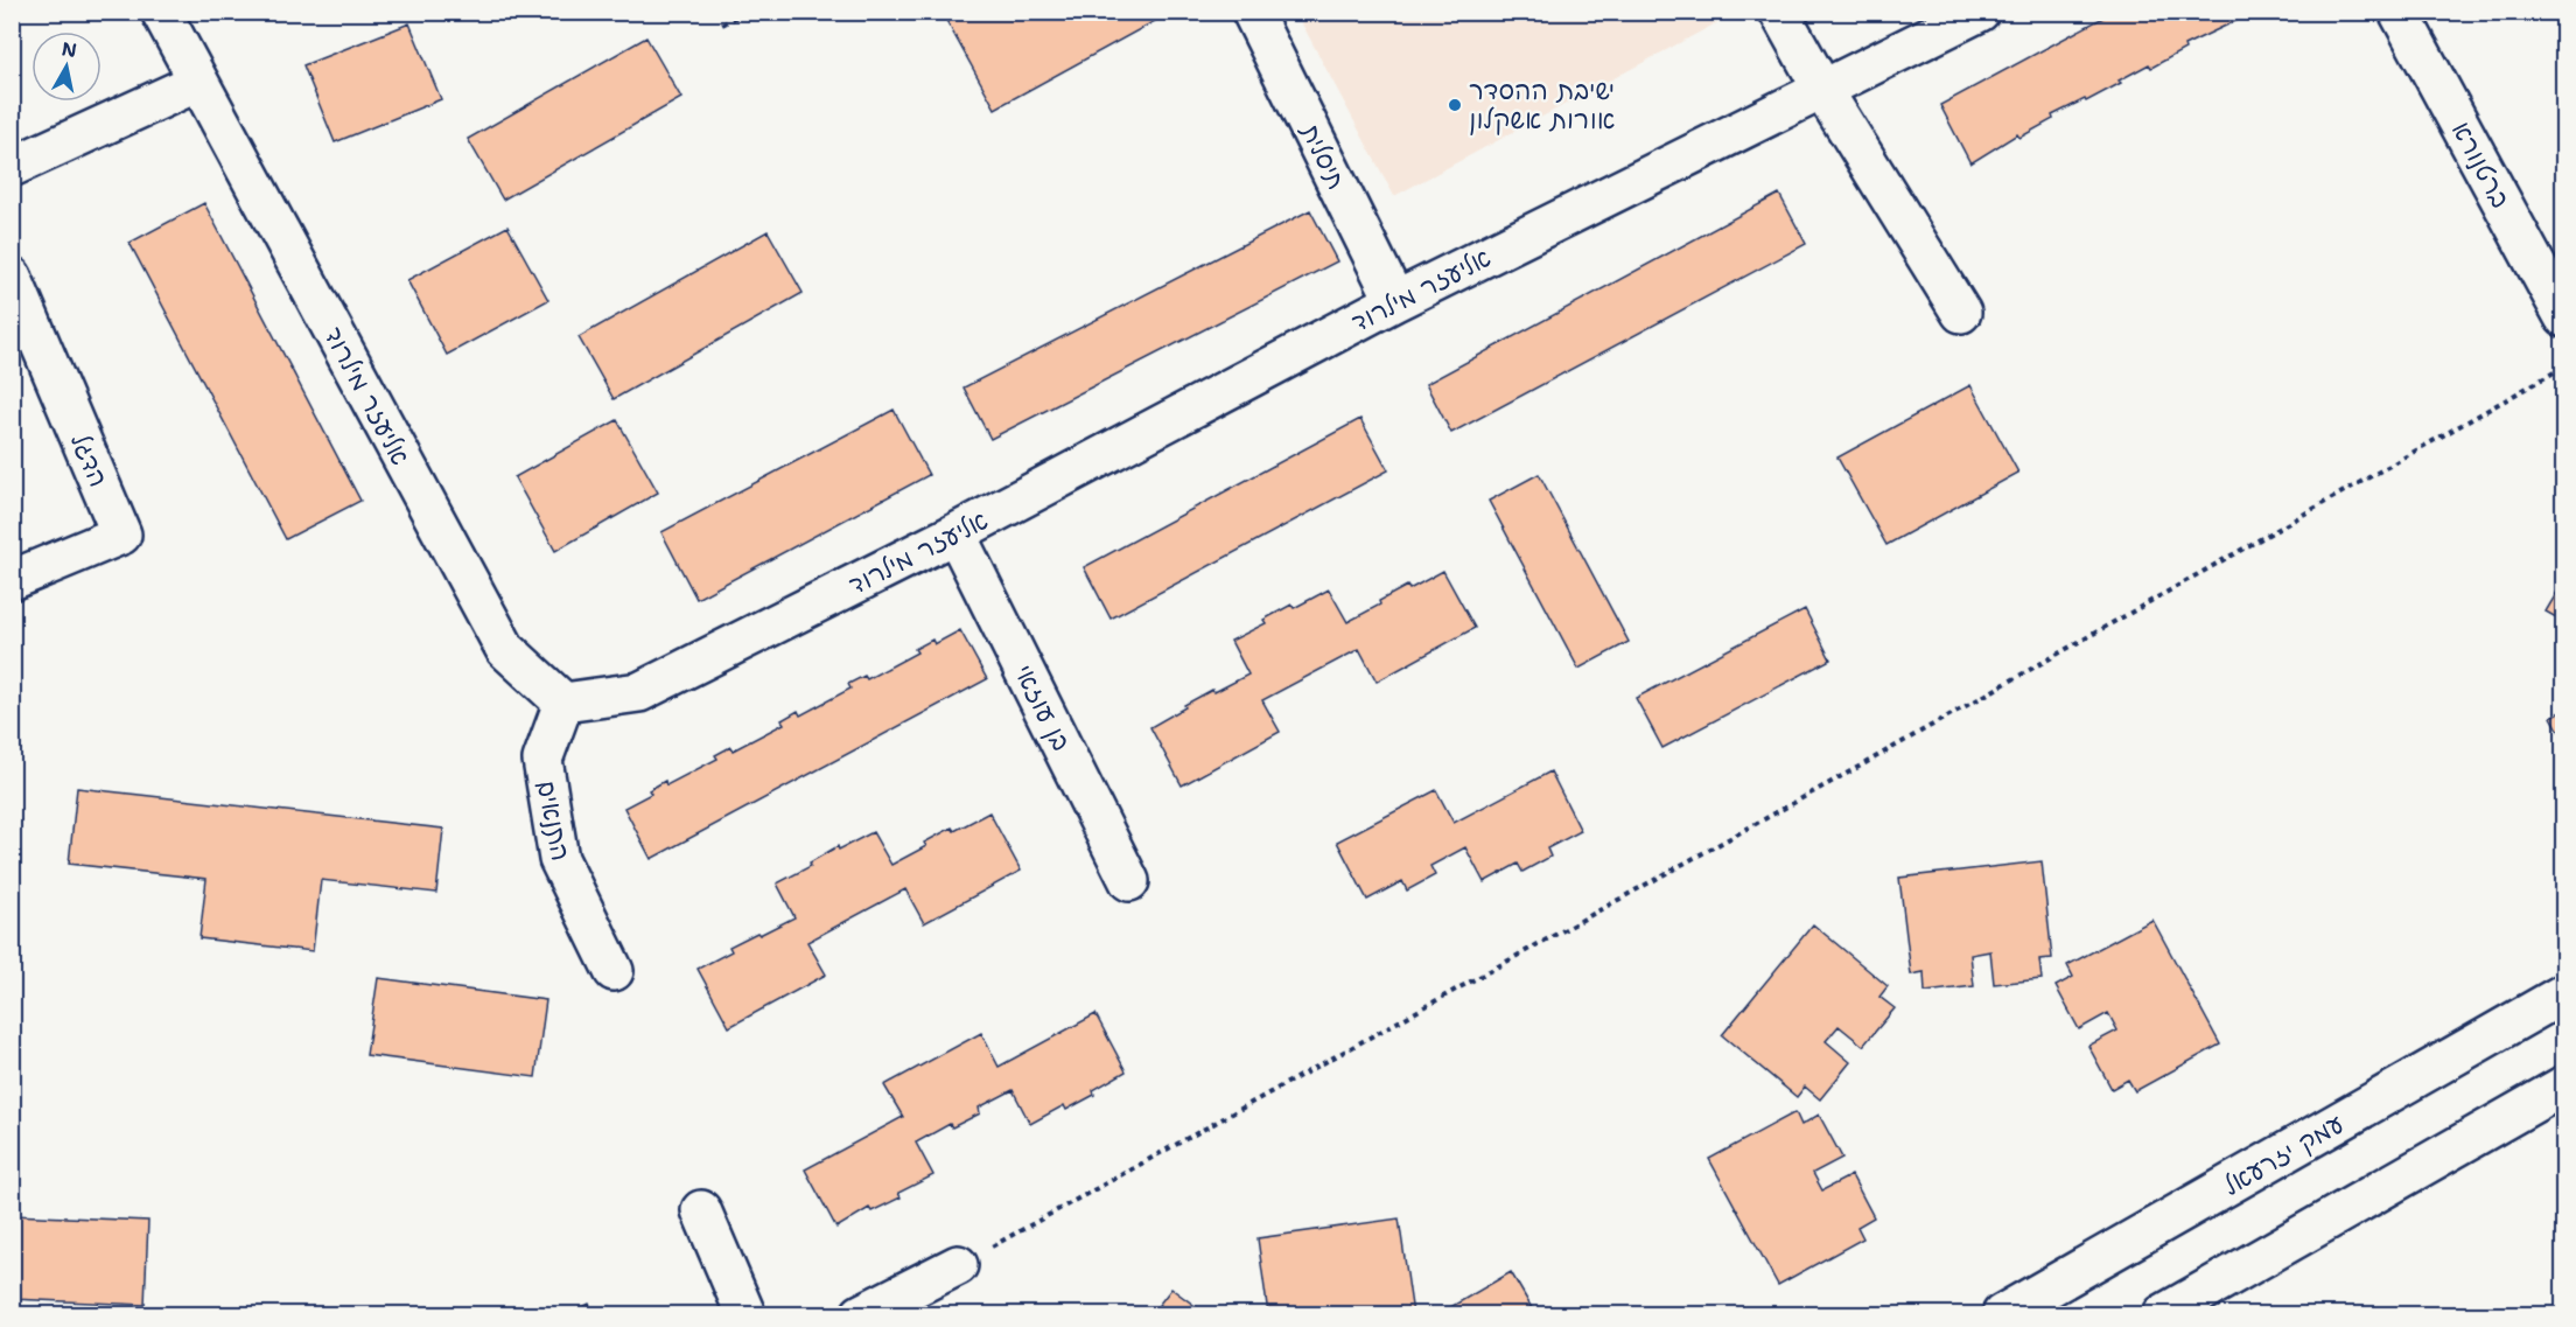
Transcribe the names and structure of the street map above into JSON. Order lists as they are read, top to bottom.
{
  "streets": {
    "street": [
      "תיסלית",
      "ברטנורא",
      "אליעזר מילרוד",
      "הדגל",
      "בן עוזאי",
      "התנאים",
      "עמק יזרעאל"
    ]
  },
  "crossings": [
    ["תיסלית", "אליעזר מילרוד"],
    ["אליעזר מילרוד", "בן עוזאי"],
    ["אליעזר מילרוד", "התנאים"]
  ],
  "places": ["ישיבת ההסדר אורות אשקלון"],
  "north": "top"
}
